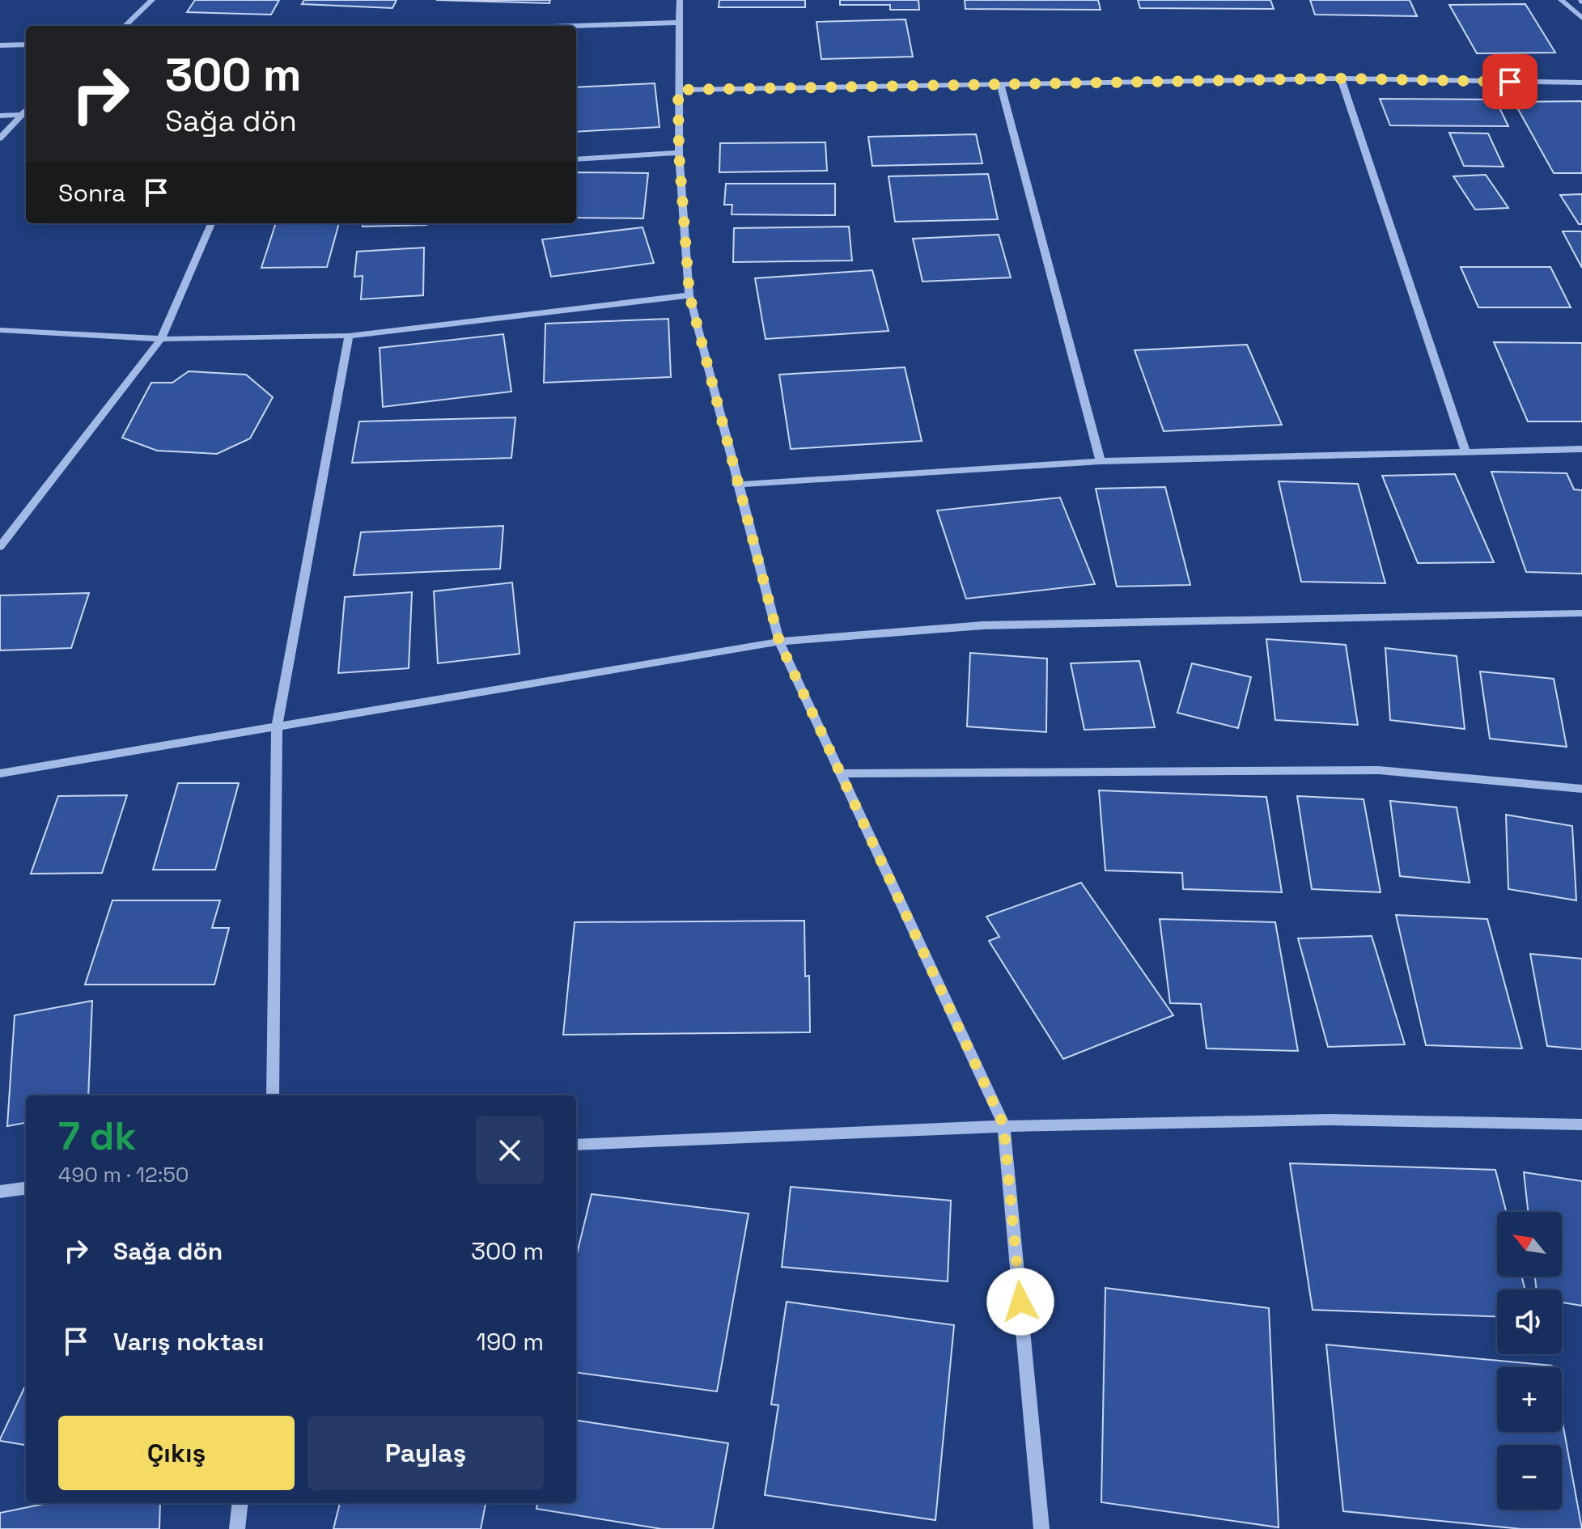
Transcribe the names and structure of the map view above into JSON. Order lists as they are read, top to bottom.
{
  "north": "top left",
  "page": {
    "turn": ["300 m", "Sağa dön"],
    "then": "Sonra",
    "heading": ["7 dk", "490 m · 12:50"],
    "list": [
      {
        "name": "Sağa dön",
        "value": "300 m"
      },
      {
        "name": "Varış noktası",
        "value": "190 m"
      }
    ],
    "map_buttons": ["+", "−"],
    "buttons": ["Çıkış", "Paylaş"]
  }
}
